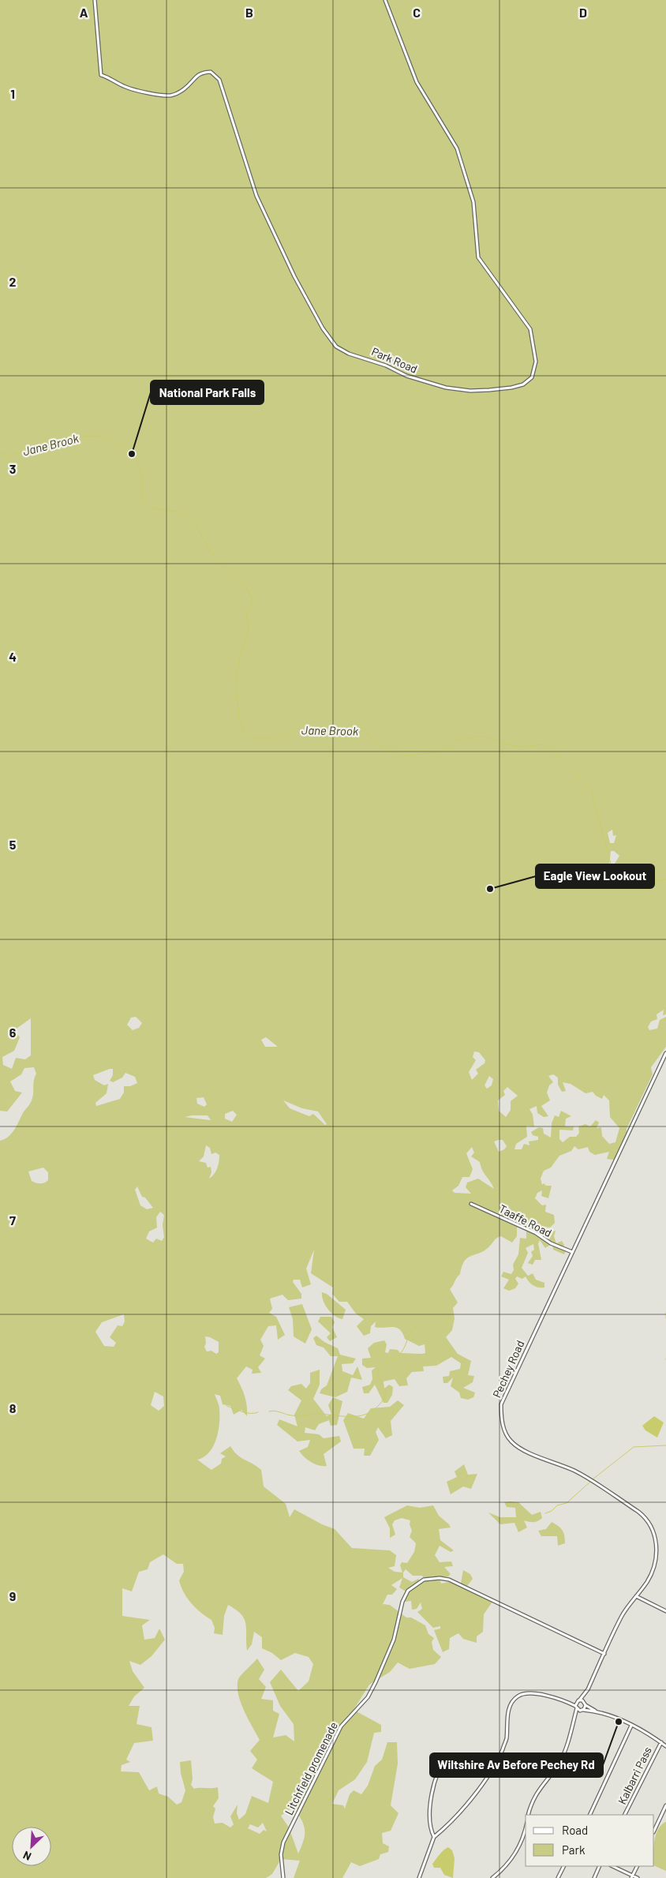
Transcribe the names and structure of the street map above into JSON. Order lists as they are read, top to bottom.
{
  "streets": {
    "street": [
      "Park Road",
      "Taaffe Road",
      "Pechey Road",
      "Litchfield promenade",
      "Kalbarri Pass"
    ]
  },
  "crossings": [
    ["Taaffe Road", "Pechey Road"],
    ["Pechey Road", "Litchfield promenade"]
  ],
  "water": ["Jane Brook"],
  "places": ["National Park Falls", "Eagle View Lookout", "Wiltshire Av Before Pechey Rd"],
  "legend": ["Road", "Park"],
  "north": "bottom left",
  "grid": {
    "columns": [
      "A",
      "B",
      "C",
      "D"
    ],
    "rows": [
      "1",
      "2",
      "3",
      "4",
      "5",
      "6",
      "7",
      "8",
      "9"
    ]
  }
}
